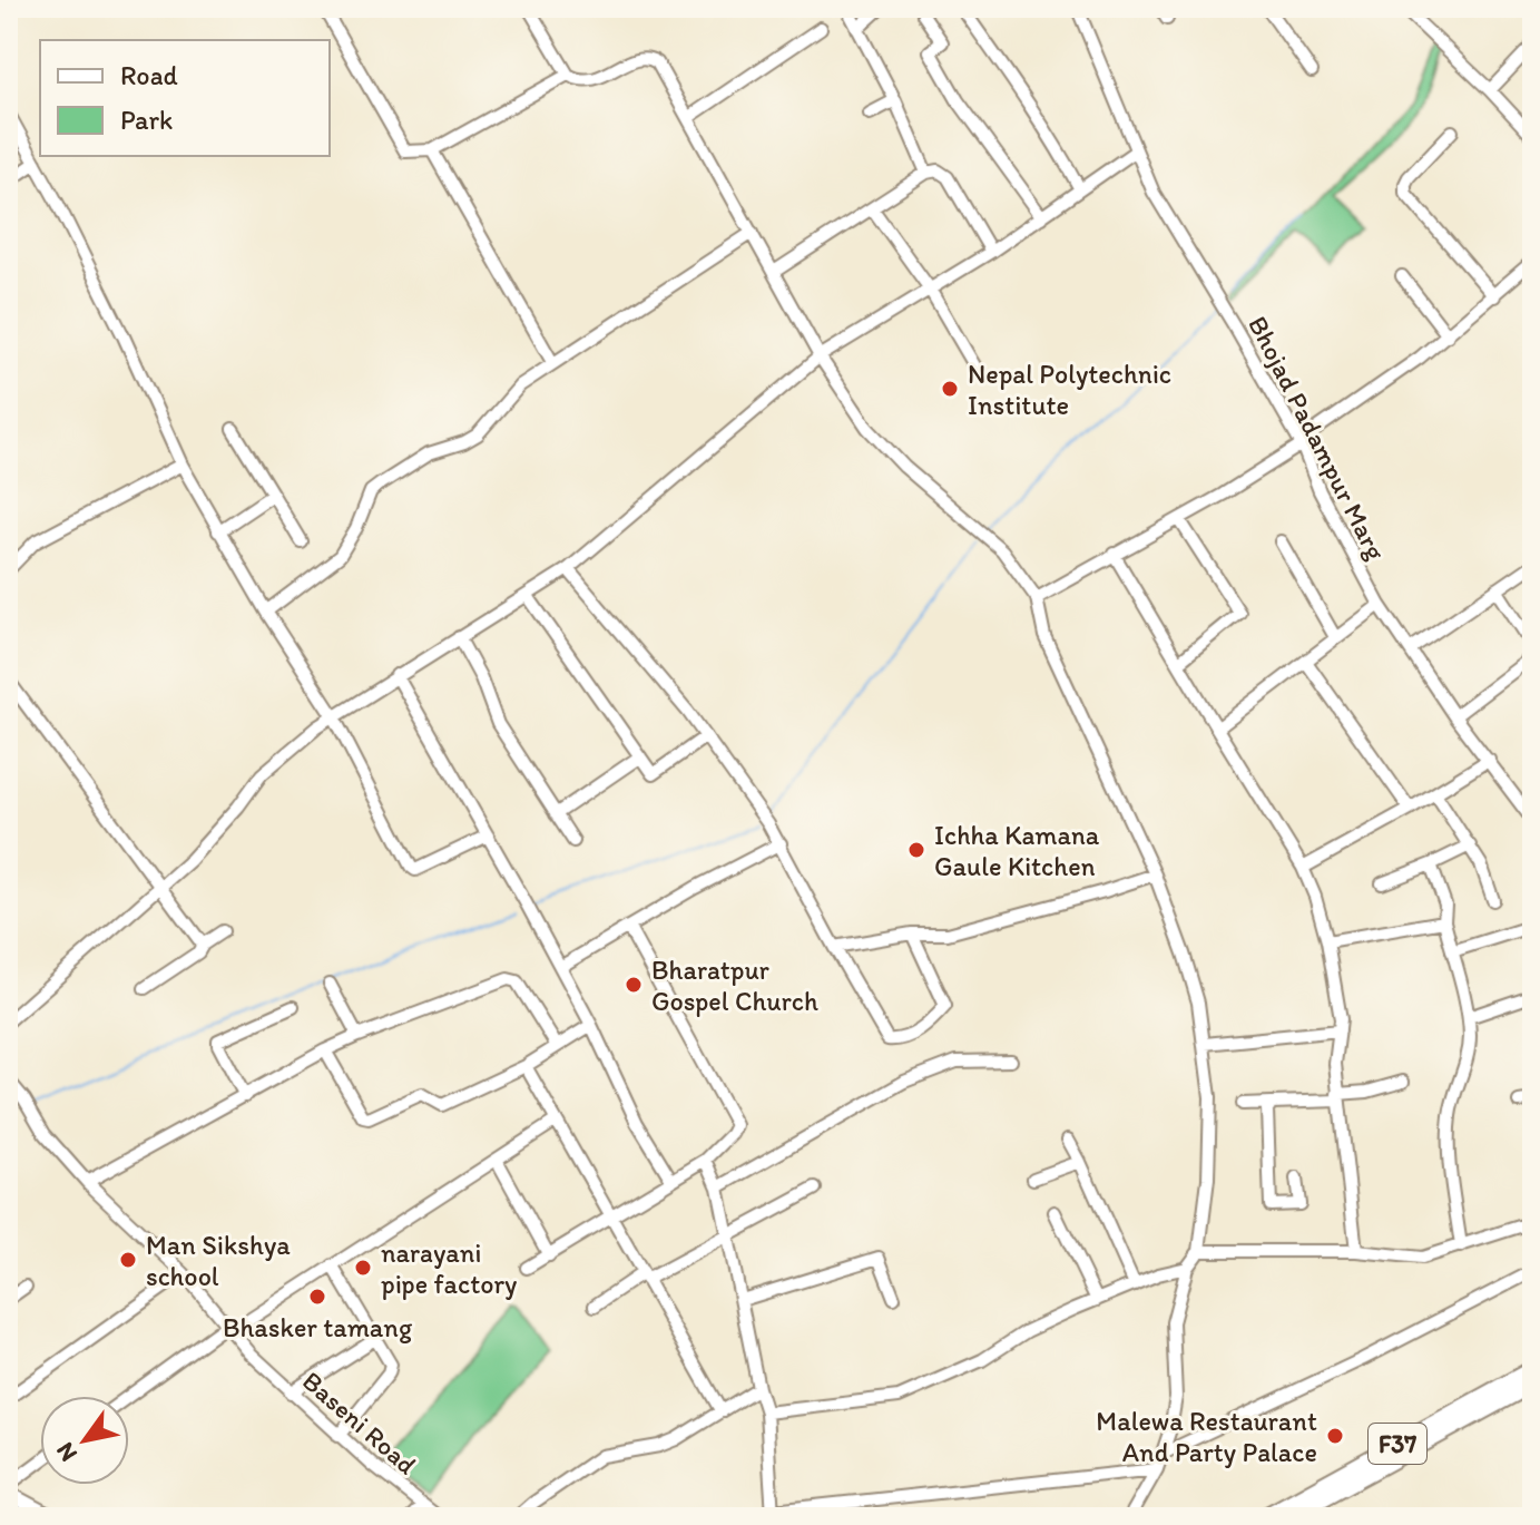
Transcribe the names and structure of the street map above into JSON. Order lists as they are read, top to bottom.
{
  "streets": {
    "highway": ["F37"],
    "street": ["Bhojad Padampur Marg", "Baseni Road"]
  },
  "places": [
    "Nepal Polytechnic Institute",
    "Ichha Kamana Gaule Kitchen",
    "Bharatpur Gospel Church",
    "Man Sikshya school",
    "narayani pipe factory",
    "Bhasker tamang",
    "Malewa Restaurant And Party Palace"
  ],
  "legend": ["Road", "Park"],
  "north": "bottom left"
}
